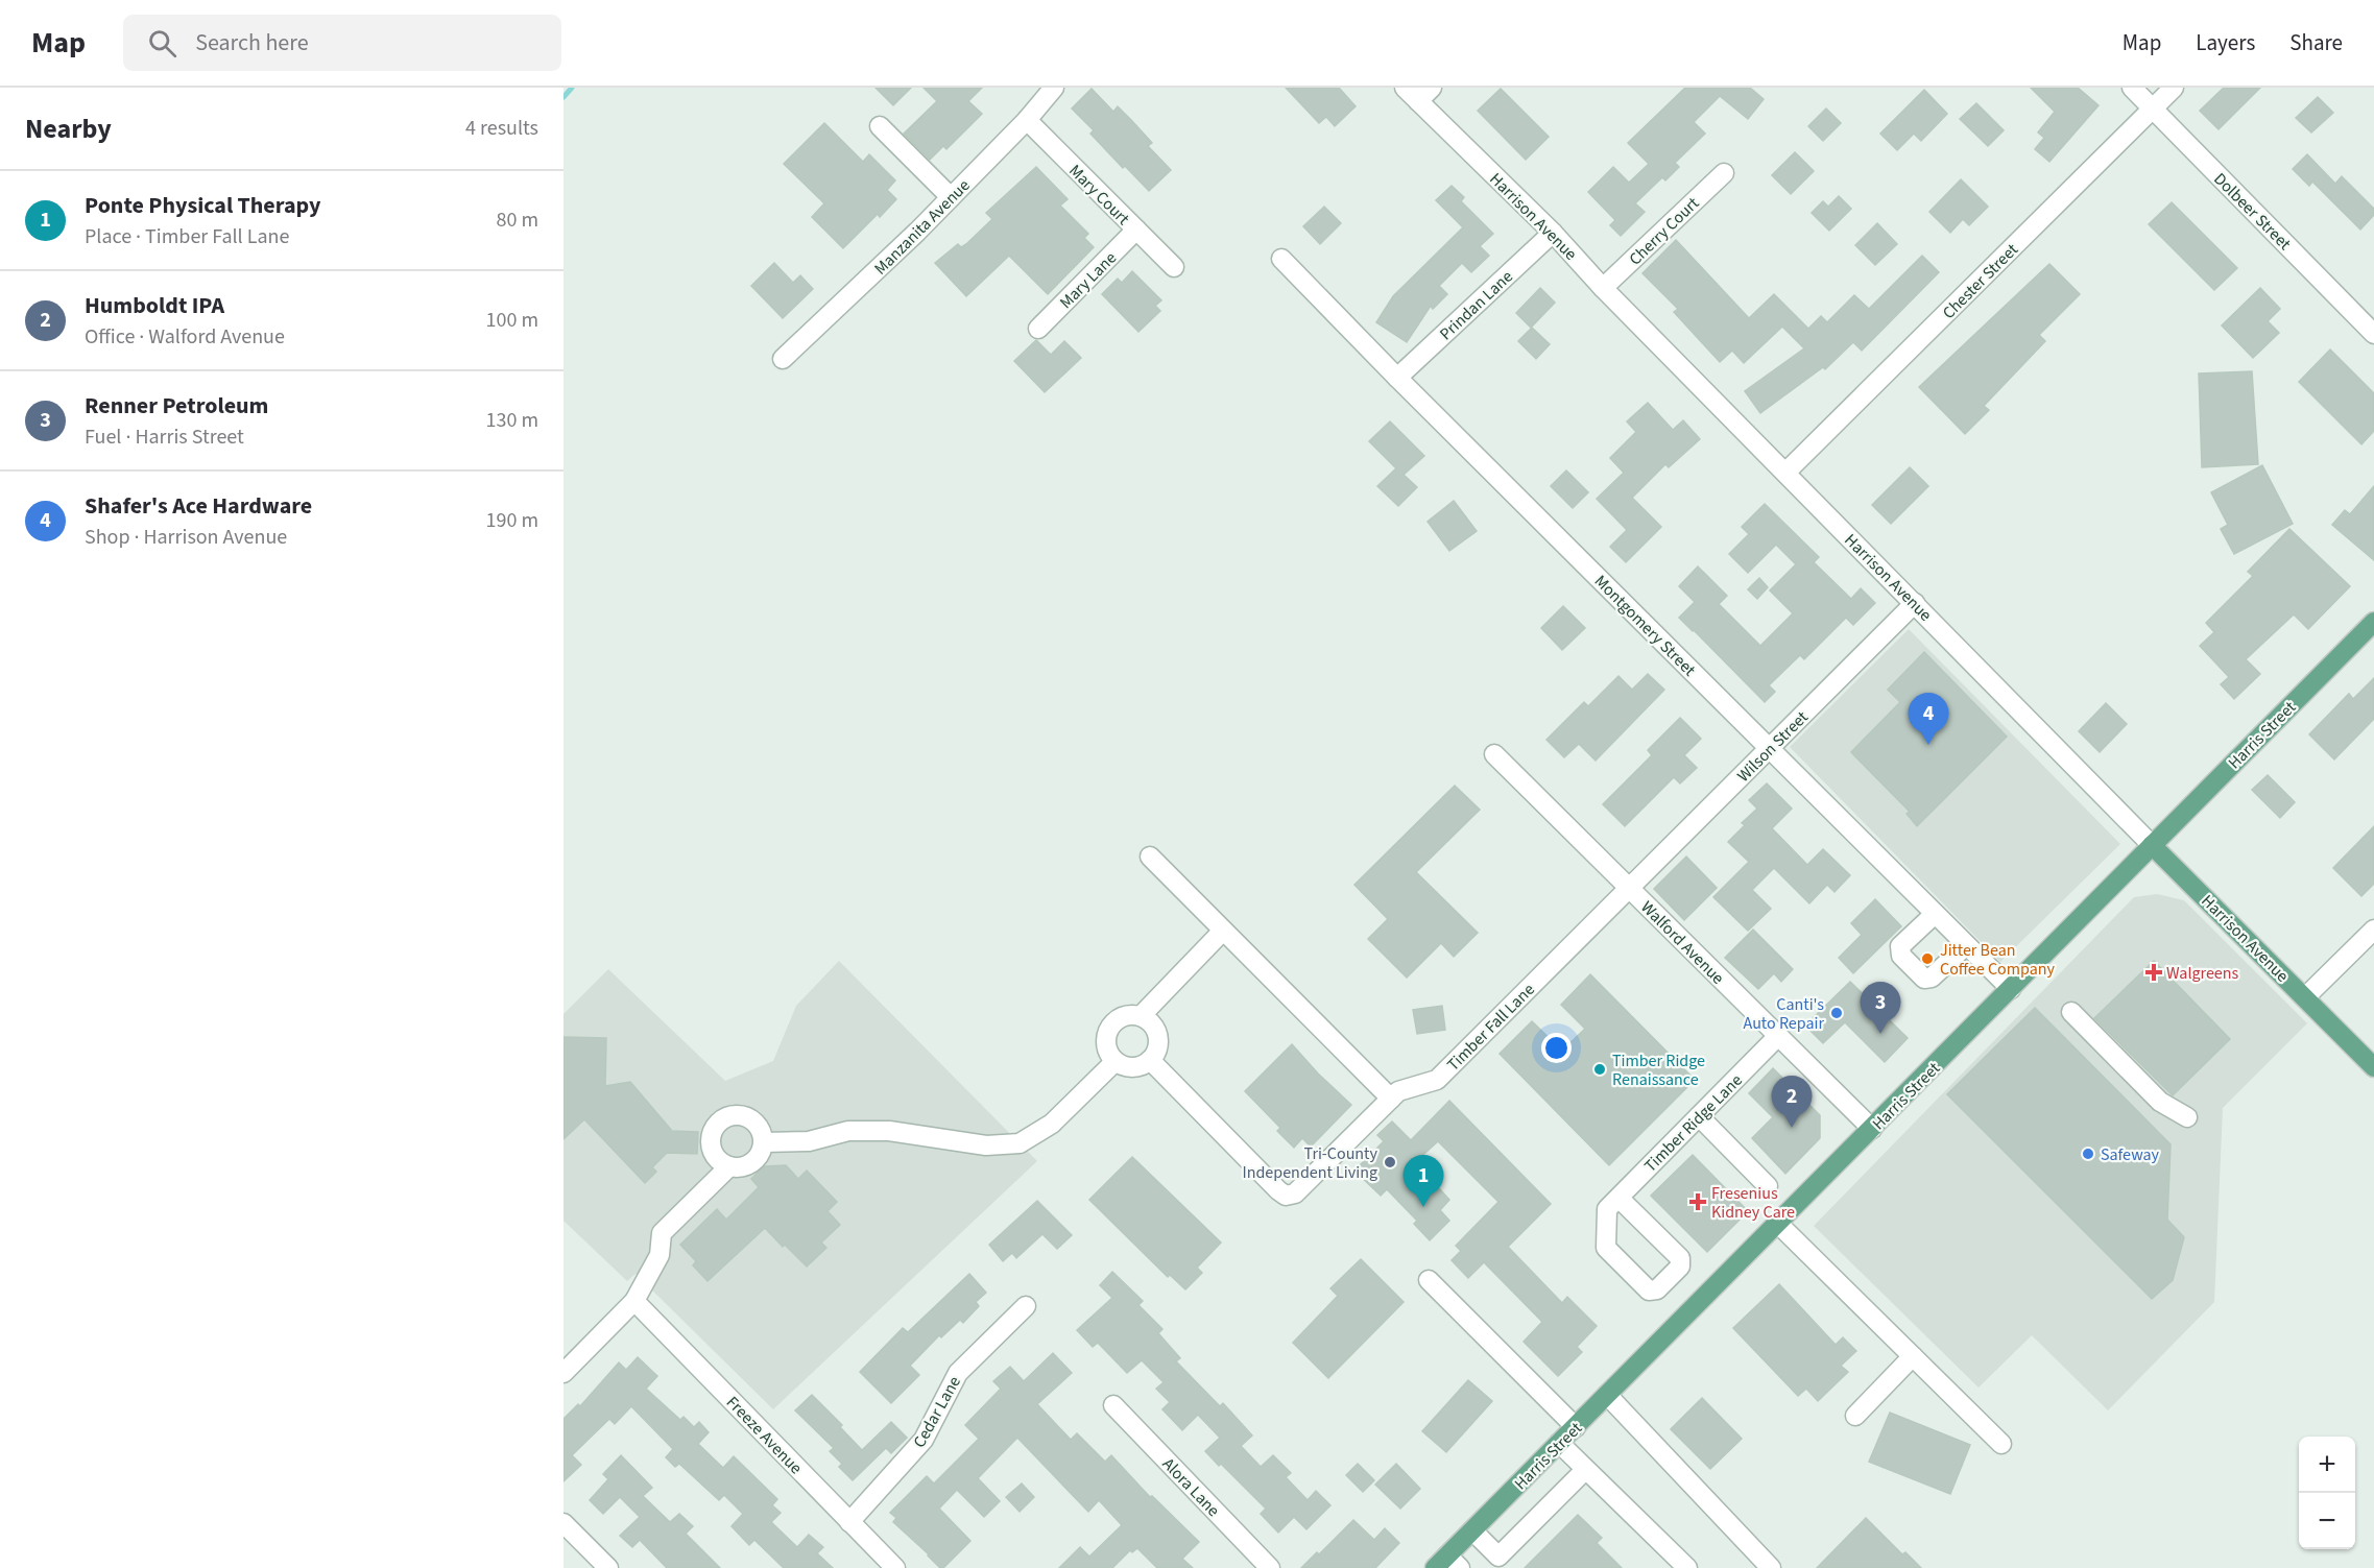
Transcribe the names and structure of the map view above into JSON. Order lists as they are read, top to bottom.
{
  "streets": {
    "main road": ["Harrison Avenue", "Harris Street"],
    "street": [
      "Mary Court",
      "Dolbeer Street",
      "Manzanita Avenue",
      "Cherry Court",
      "Mary Lane",
      "Chester Street",
      "Prindan Lane",
      "Montgomery Street",
      "Wilson Street",
      "Walford Avenue",
      "Timber Fall Lane",
      "Timber Ridge Lane",
      "Cedar Lane",
      "Freeze Avenue",
      "Alora Lane"
    ]
  },
  "crossings": [
    ["Mary Court", "Manzanita Avenue"],
    ["Mary Court", "Mary Lane"],
    ["Dolbeer Street", "Chester Street"],
    ["Harrison Avenue", "Cherry Court"],
    ["Harrison Avenue", "Chester Street"],
    ["Harrison Avenue", "Prindan Lane"],
    ["Harrison Avenue", "Harris Street"],
    ["Harrison Avenue", "Wilson Street"],
    ["Prindan Lane", "Montgomery Street"],
    ["Montgomery Street", "Harris Street"],
    ["Montgomery Street", "Wilson Street"],
    ["Harris Street", "Walford Avenue"],
    ["Wilson Street", "Walford Avenue"],
    ["Wilson Street", "Timber Fall Lane"],
    ["Walford Avenue", "Timber Fall Lane"],
    ["Walford Avenue", "Timber Ridge Lane"],
    ["Cedar Lane", "Freeze Avenue"]
  ],
  "places": {
    "other": [
      "Jitter Bean Coffee Company",
      "Canti's Auto Repair",
      "Timber Ridge Renaissance",
      "Safeway",
      "Tri-County Independent Living"
    ],
    "health": ["Walgreens", "Fresenius Kidney Care"]
  },
  "page": {
    "header": "Map",
    "search": "Search here",
    "nav": ["Map", "Layers", "Share"],
    "heading": ["Nearby", "4 results"],
    "list": [
      {
        "mark": "1",
        "name": "Ponte Physical Therapy",
        "note": "Place · Timber Fall Lane",
        "value": "80 m"
      },
      {
        "mark": "2",
        "name": "Humboldt IPA",
        "note": "Office · Walford Avenue",
        "value": "100 m"
      },
      {
        "mark": "3",
        "name": "Renner Petroleum",
        "note": "Fuel · Harris Street",
        "value": "130 m"
      },
      {
        "mark": "4",
        "name": "Shafer's Ace Hardware",
        "note": "Shop · Harrison Avenue",
        "value": "190 m"
      }
    ],
    "pins": [
      "4",
      "3",
      "2",
      "1"
    ],
    "map_buttons": ["+", "−"]
  }
}
